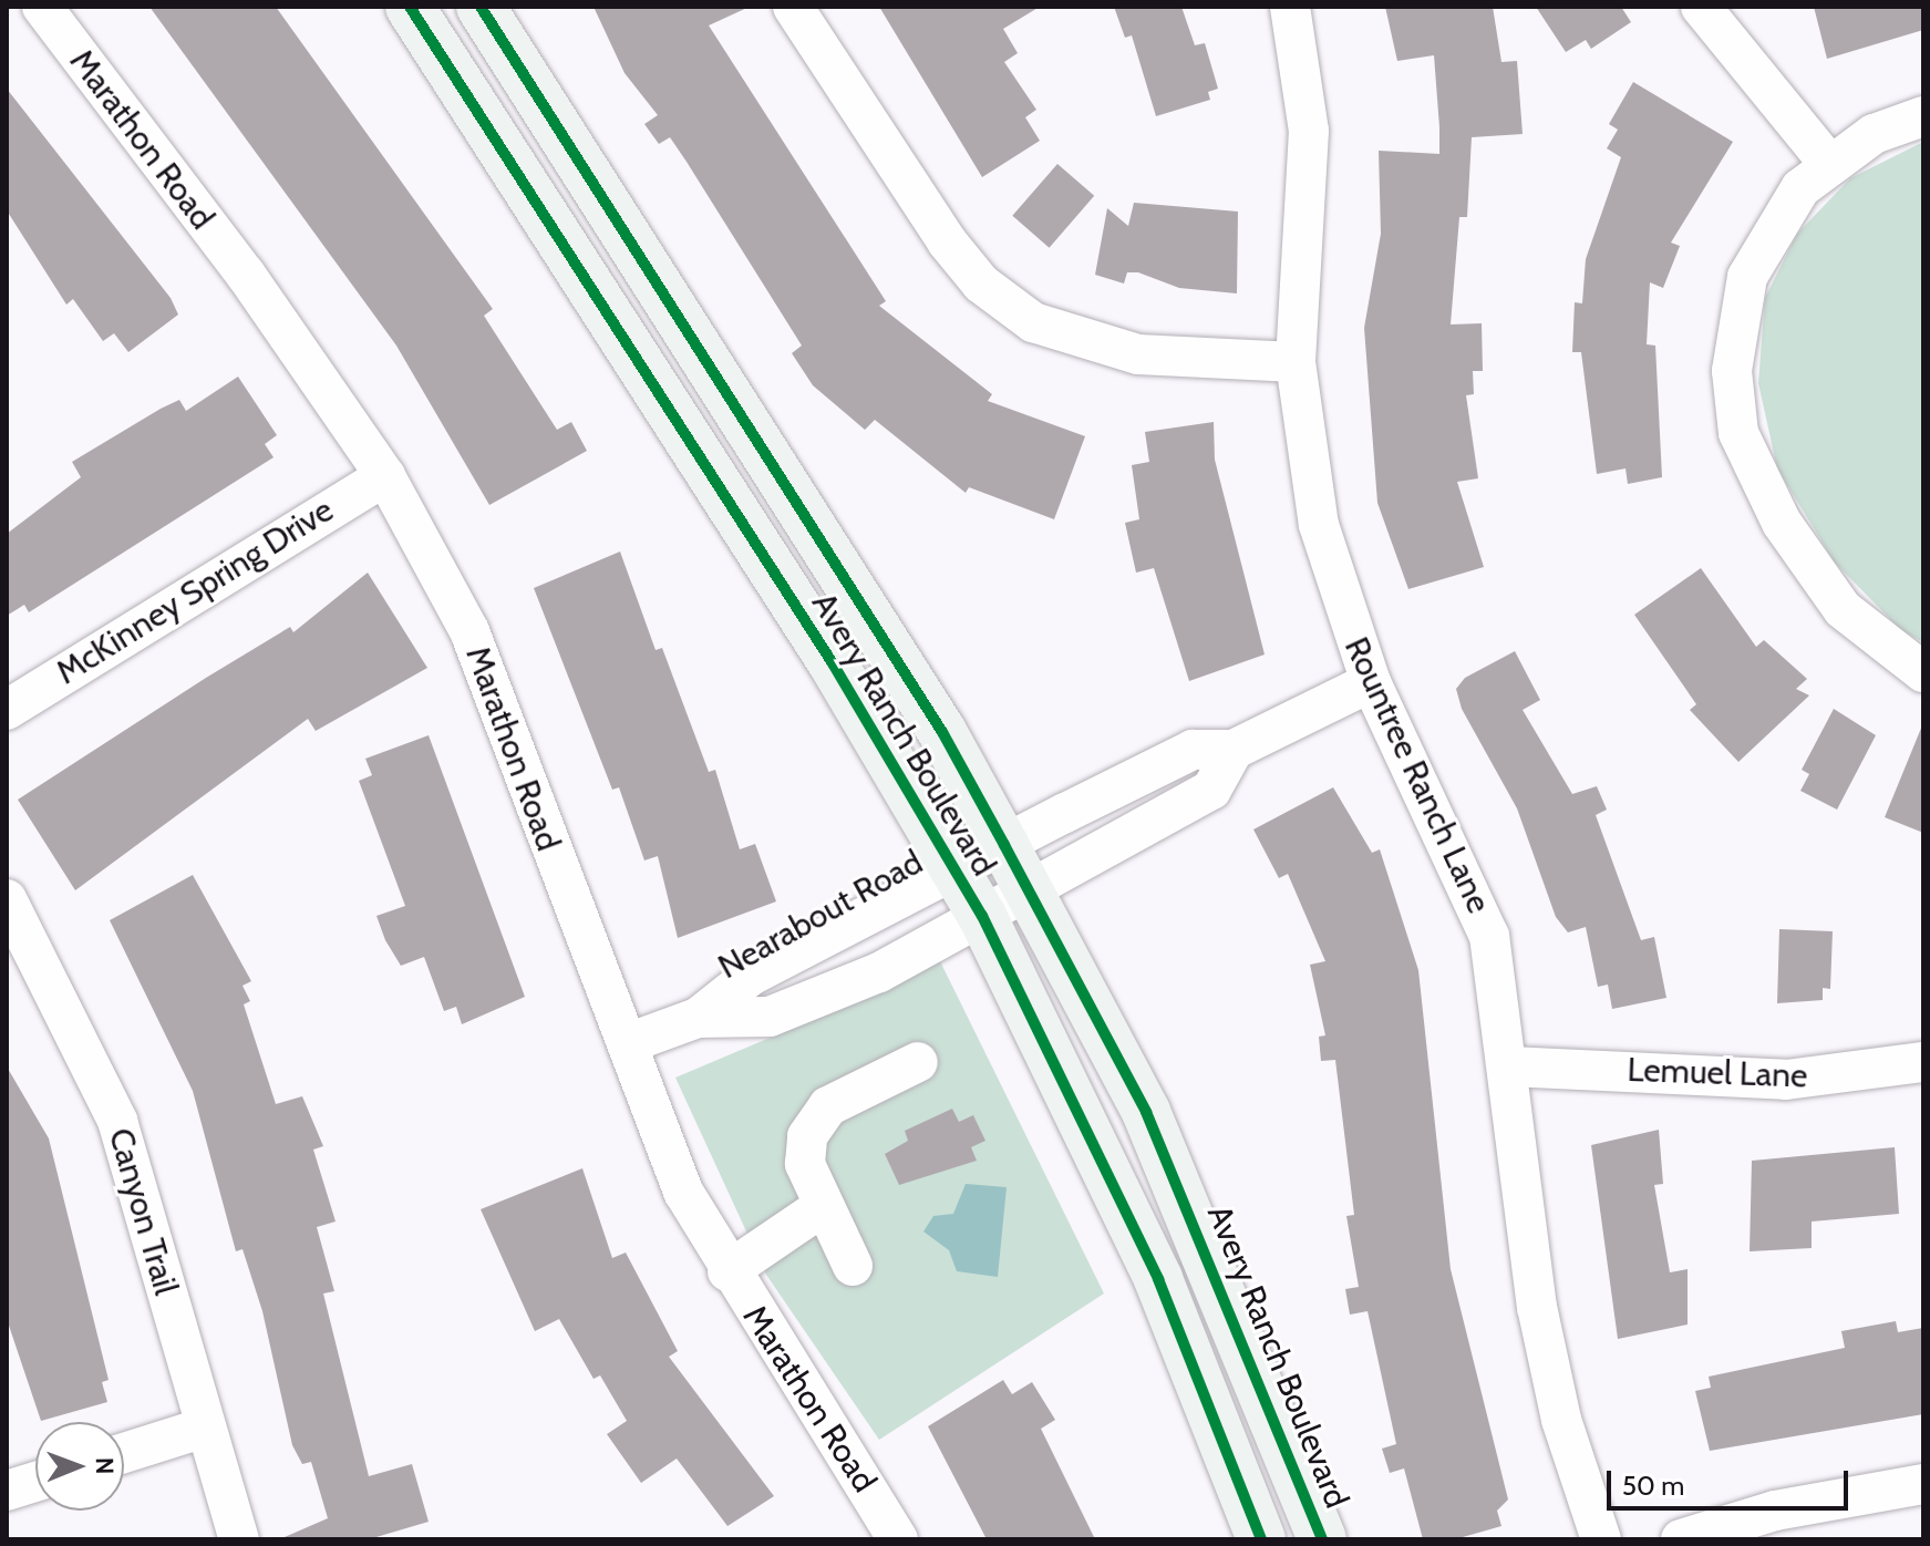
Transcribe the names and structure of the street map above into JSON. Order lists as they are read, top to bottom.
{
  "streets": {
    "main road": ["Avery Ranch Boulevard"],
    "street": [
      "Marathon Road",
      "McKinney Spring Drive",
      "Rountree Ranch Lane",
      "Nearabout Road",
      "Lemuel Lane",
      "Canyon Trail"
    ]
  },
  "crossings": [
    ["Marathon Road", "McKinney Spring Drive"],
    ["Marathon Road", "Nearabout Road"],
    ["Avery Ranch Boulevard", "Nearabout Road"],
    ["Rountree Ranch Lane", "Nearabout Road"],
    ["Rountree Ranch Lane", "Lemuel Lane"]
  ],
  "scale_bar": "50 m",
  "north": "right"
}
